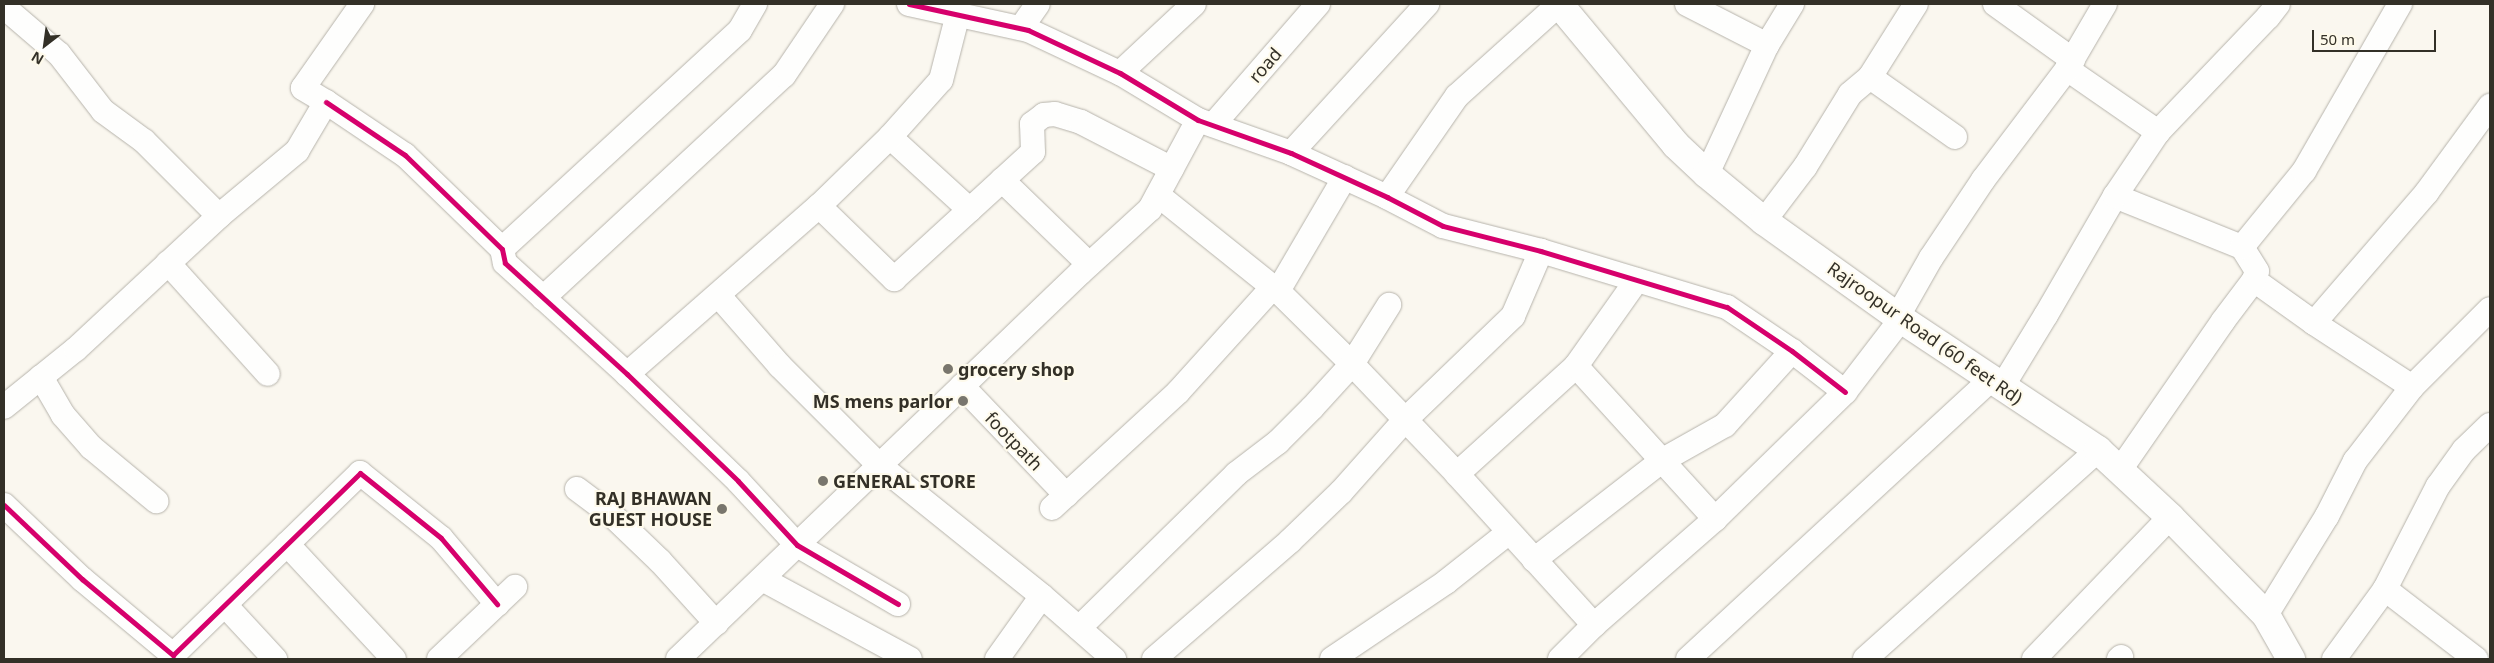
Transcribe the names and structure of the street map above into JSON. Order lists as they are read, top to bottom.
{
  "streets": {
    "main road": ["Rajroopur Road (60 feet Rd)"],
    "street": ["road", "footpath"]
  },
  "crossings": [
    ["road", "footpath"]
  ],
  "places": [
    "grocery shop",
    "MS mens parlor",
    "GENERAL STORE",
    "RAJ BHAWAN GUEST HOUSE"
  ],
  "scale_bar": "50 m",
  "north": "bottom left"
}
